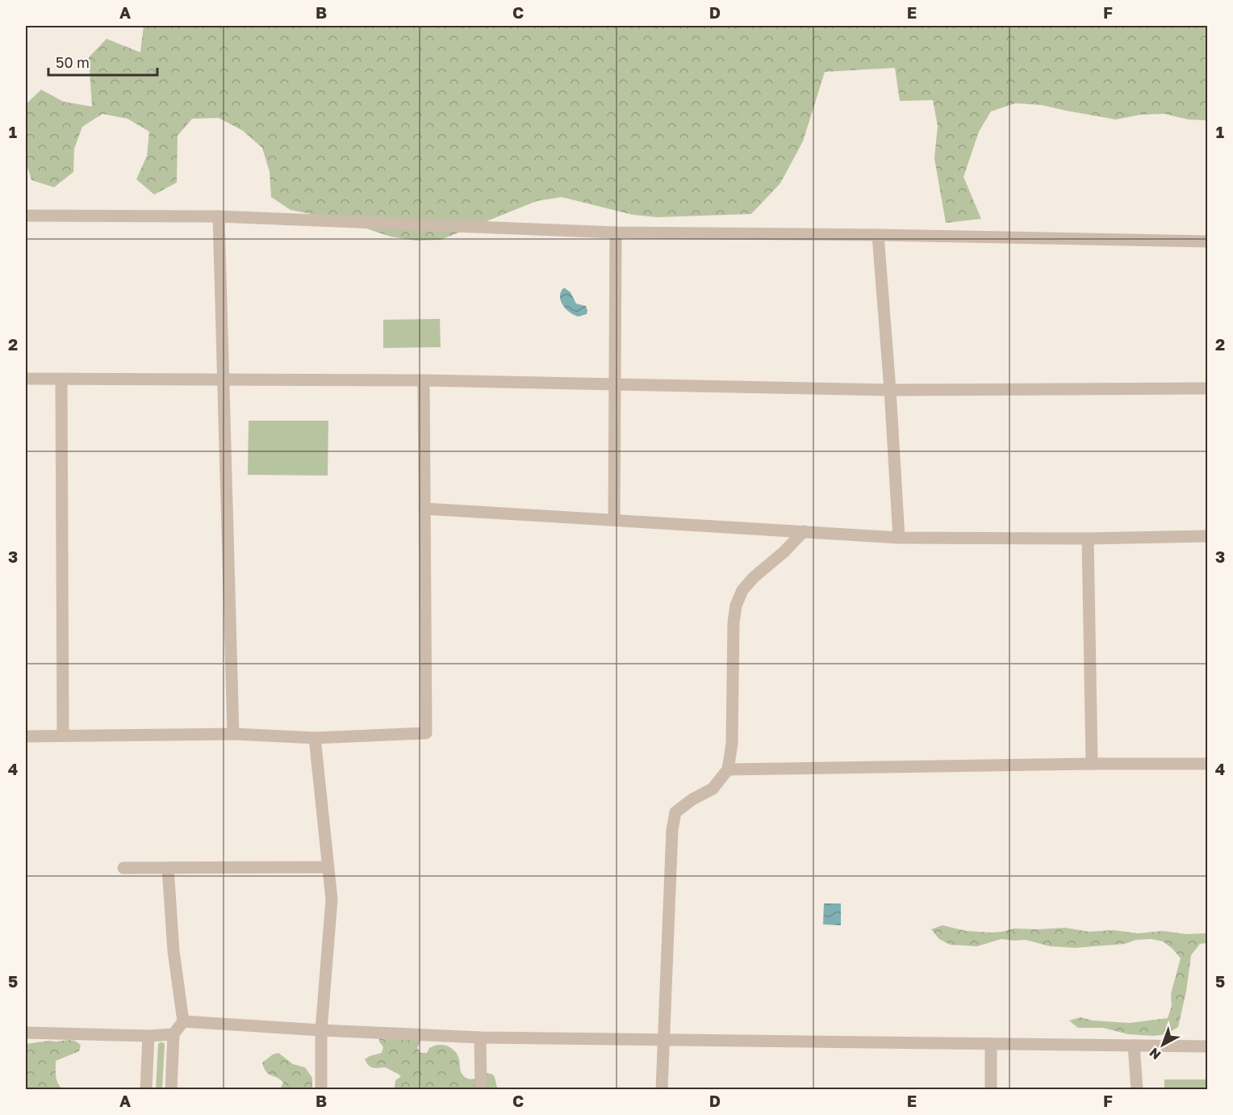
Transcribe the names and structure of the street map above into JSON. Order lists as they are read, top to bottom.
{
  "scale_bar": "50 m",
  "north": "bottom left",
  "grid": {
    "columns": [
      "A",
      "B",
      "C",
      "D",
      "E",
      "F"
    ],
    "rows": [
      "1",
      "2",
      "3",
      "4",
      "5"
    ]
  }
}
